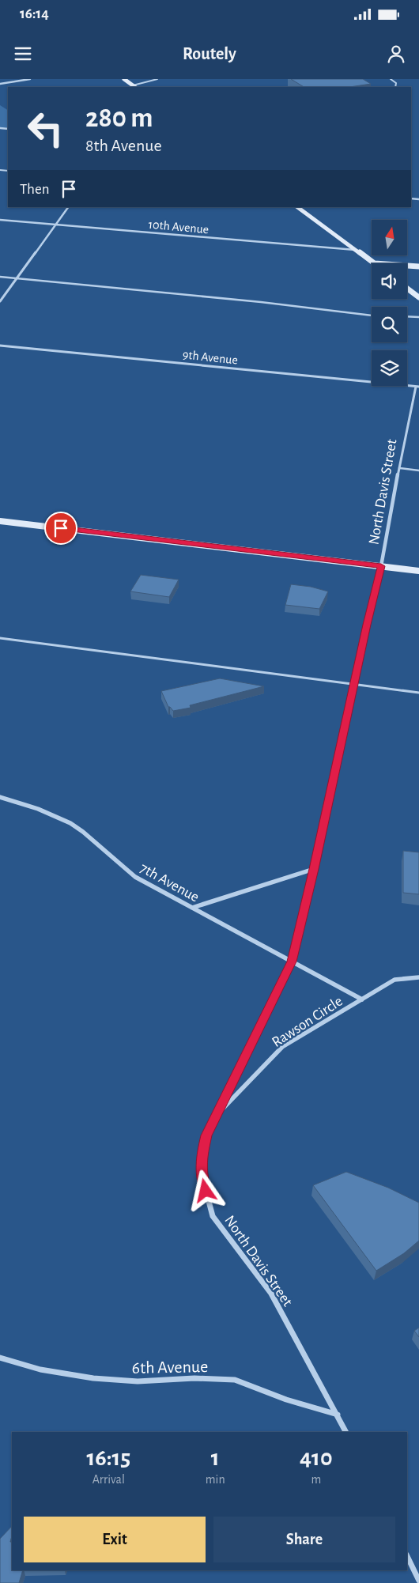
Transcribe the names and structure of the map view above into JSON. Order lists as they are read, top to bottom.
{
  "streets": {
    "street": [
      "10th Avenue",
      "9th Avenue",
      "North Davis Street",
      "7th Avenue",
      "Rawson Circle",
      "6th Avenue"
    ]
  },
  "crossings": [
    ["9th Avenue", "North Davis Street"],
    ["North Davis Street", "7th Avenue"],
    ["North Davis Street", "Rawson Circle"],
    ["North Davis Street", "6th Avenue"],
    ["7th Avenue", "Rawson Circle"]
  ],
  "north": "top",
  "page": {
    "status": "16:14",
    "header": "Routely",
    "turn": ["280 m", "8th Avenue"],
    "then": "Then",
    "eta": [
      "16:15",
      "Arrival",
      "1",
      "min",
      "410",
      "m"
    ],
    "buttons": ["Exit", "Share"]
  }
}
